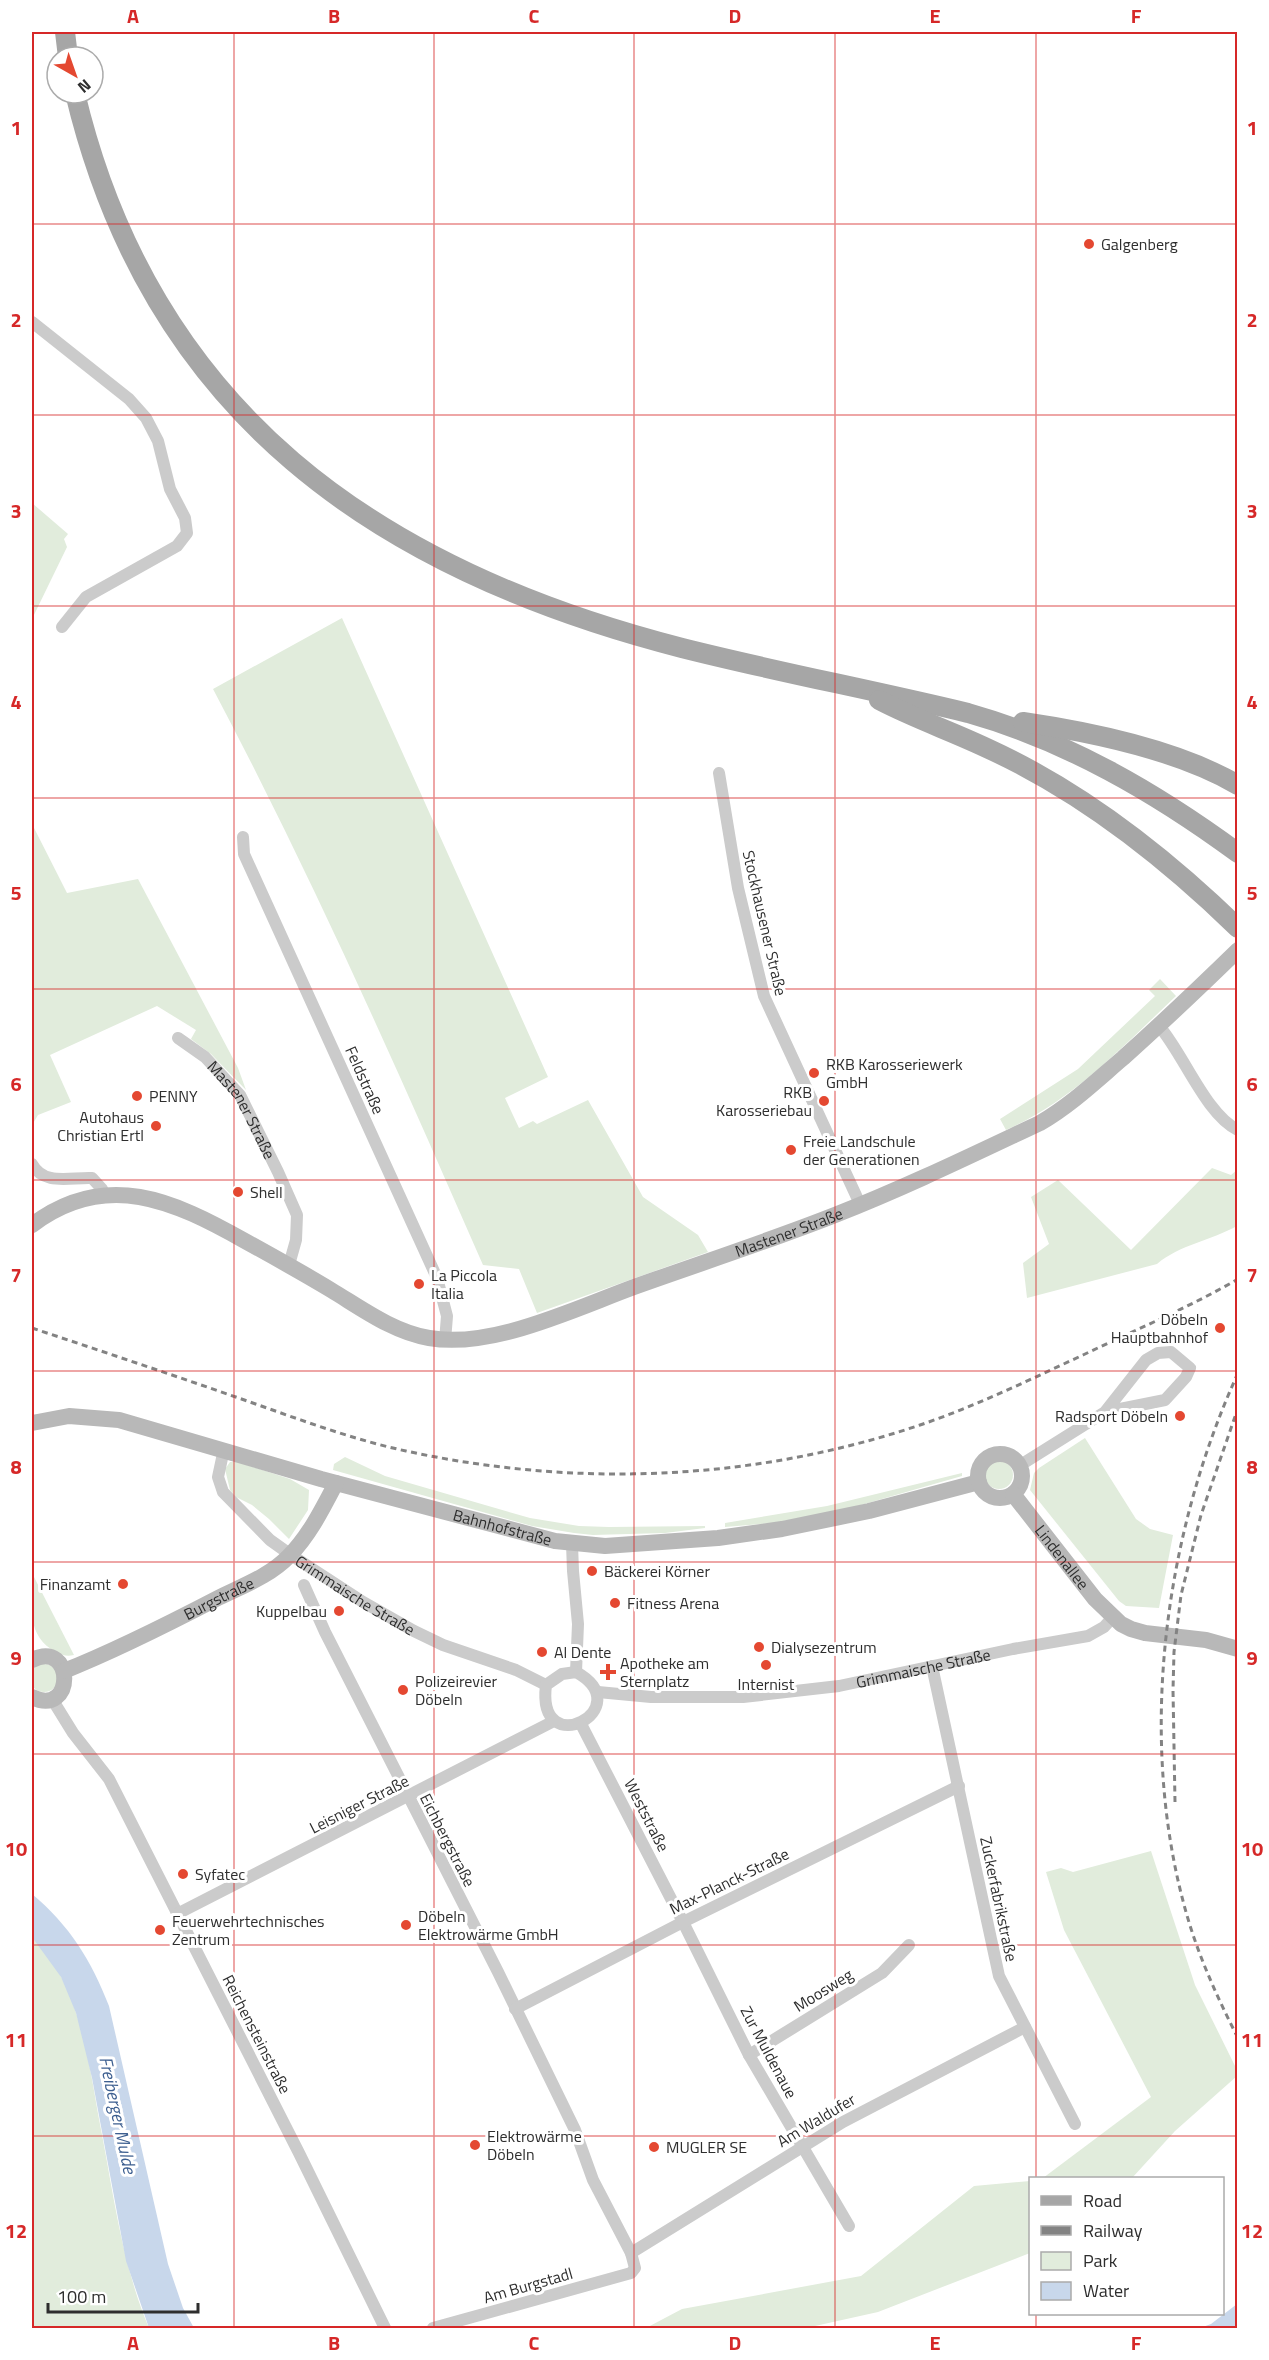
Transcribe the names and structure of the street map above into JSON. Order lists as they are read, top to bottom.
{
  "streets": {
    "main road": [
      "Mastener Straße",
      "Bahnhofstraße",
      "Lindenallee",
      "Burgstraße"
    ],
    "street": [
      "Stockhausener Straße",
      "Feldstraße",
      "Grimmaische Straße",
      "Leisniger Straße",
      "Weststraße",
      "Eichbergstraße",
      "Max-Planck-Straße",
      "Zuckerfabrikstraße",
      "Moosweg",
      "Reichensteinstraße",
      "Zur Muldenaue",
      "Am Waldufer",
      "Am Burgstadl"
    ]
  },
  "crossings": [
    ["Stockhausener Straße", "Mastener Straße"],
    ["Feldstraße", "Mastener Straße"],
    ["Bahnhofstraße", "Lindenallee"],
    ["Bahnhofstraße", "Grimmaische Straße"],
    ["Bahnhofstraße", "Burgstraße"],
    ["Lindenallee", "Grimmaische Straße"],
    ["Grimmaische Straße", "Burgstraße"],
    ["Grimmaische Straße", "Leisniger Straße"],
    ["Grimmaische Straße", "Weststraße"],
    ["Grimmaische Straße", "Zuckerfabrikstraße"],
    ["Leisniger Straße", "Weststraße"],
    ["Leisniger Straße", "Eichbergstraße"],
    ["Leisniger Straße", "Reichensteinstraße"],
    ["Weststraße", "Max-Planck-Straße"],
    ["Weststraße", "Zur Muldenaue"],
    ["Eichbergstraße", "Max-Planck-Straße"],
    ["Eichbergstraße", "Am Waldufer"],
    ["Eichbergstraße", "Am Burgstadl"],
    ["Max-Planck-Straße", "Zuckerfabrikstraße"],
    ["Max-Planck-Straße", "Zur Muldenaue"],
    ["Zuckerfabrikstraße", "Am Waldufer"],
    ["Moosweg", "Zur Muldenaue"],
    ["Zur Muldenaue", "Am Waldufer"]
  ],
  "water": ["Freiberger Mulde"],
  "places": {
    "other": [
      "Galgenberg",
      "RKB Karosseriewerk GmbH",
      "PENNY",
      "RKB Karosseriebau",
      "Autohaus Christian Ertl",
      "Freie Landschule der Generationen",
      "Shell",
      "La Piccola Italia",
      "Döbeln Hauptbahnhof",
      "Radsport Döbeln",
      "Bäckerei Körner",
      "Finanzamt",
      "Fitness Arena",
      "Kuppelbau",
      "Dialysezentrum",
      "Al Dente",
      "Internist",
      "Polizeirevier Döbeln",
      "Syfatec",
      "Döbeln Elektrowärme GmbH",
      "Feuerwehrtechnisches Zentrum",
      "Elektrowärme Döbeln",
      "MUGLER SE"
    ],
    "health": ["Apotheke am Sternplatz"]
  },
  "legend": [
    "Road",
    "Railway",
    "Park",
    "Water"
  ],
  "scale_bar": "100 m",
  "north": "bottom right",
  "grid": {
    "columns": [
      "A",
      "B",
      "C",
      "D",
      "E",
      "F"
    ],
    "rows": [
      "1",
      "2",
      "3",
      "4",
      "5",
      "6",
      "7",
      "8",
      "9",
      "10",
      "11",
      "12"
    ]
  }
}
